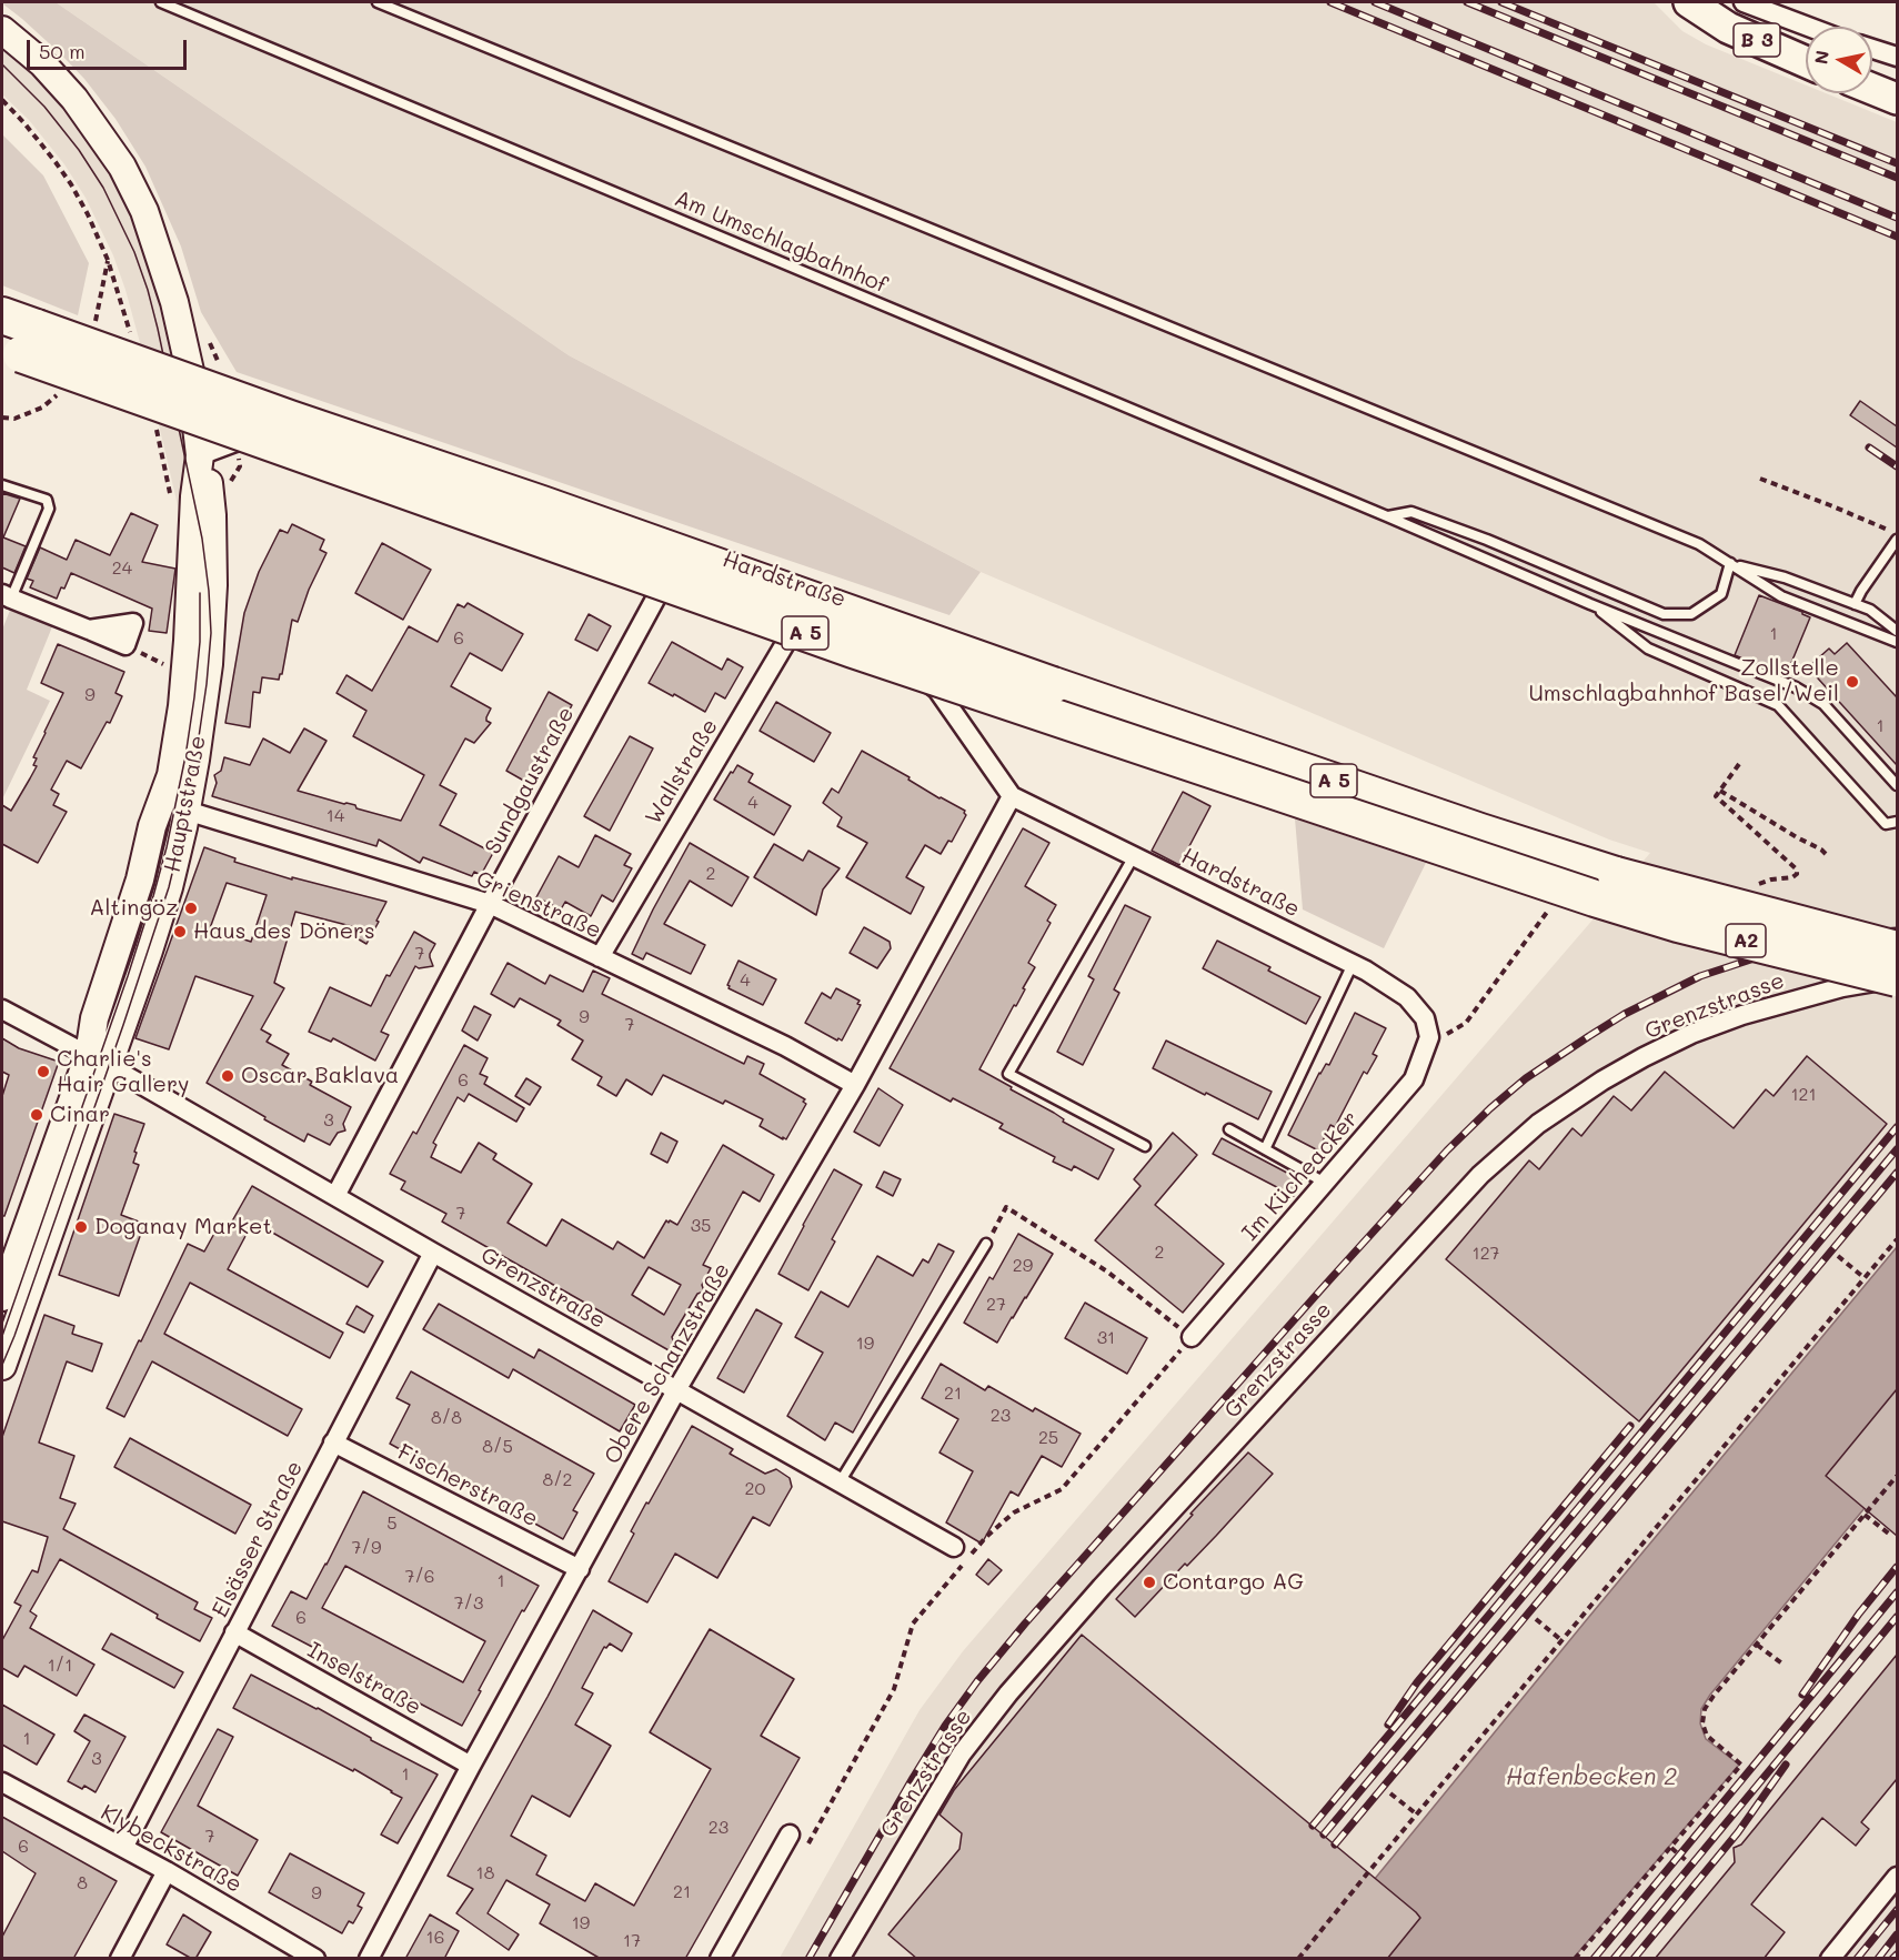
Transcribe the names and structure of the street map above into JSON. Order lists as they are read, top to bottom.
{
  "streets": {
    "highway": ["A 5", "A2"],
    "main road": ["B 3", "Hauptstraße"],
    "street": [
      "Hardstraße",
      "Wallstraße",
      "Sundgaustraße",
      "Grienstraße",
      "Grenzstrasse",
      "Im Kücheacker",
      "Grenzstraße",
      "Obere Schanzstraße",
      "Fischerstraße",
      "Elsässer Straße",
      "Inselstraße",
      "Klybeckstraße"
    ],
    "lane": ["Am Umschlagbahnhof"]
  },
  "crossings": [
    ["Hardstraße", "Wallstraße"],
    ["Hardstraße", "Sundgaustraße"],
    ["Hardstraße", "Hauptstraße"],
    ["Hardstraße", "Im Kücheacker"],
    ["Hardstraße", "Obere Schanzstraße"],
    ["A 5", "A2"],
    ["Wallstraße", "Grienstraße"],
    ["Sundgaustraße", "Grienstraße"],
    ["Sundgaustraße", "Grenzstraße"],
    ["Hauptstraße", "Grienstraße"],
    ["Hauptstraße", "Grenzstraße"],
    ["Grienstraße", "Obere Schanzstraße"],
    ["A2", "Grenzstrasse"],
    ["Grenzstraße", "Obere Schanzstraße"],
    ["Grenzstraße", "Elsässer Straße"],
    ["Obere Schanzstraße", "Fischerstraße"],
    ["Obere Schanzstraße", "Inselstraße"],
    ["Fischerstraße", "Elsässer Straße"],
    ["Elsässer Straße", "Inselstraße"],
    ["Elsässer Straße", "Klybeckstraße"]
  ],
  "water": ["Hafenbecken 2"],
  "places": [
    "Zollstelle Umschlagbahnhof Basel/Weil",
    "Altingöz",
    "Haus des Döners",
    "Charlie's Hair Gallery",
    "Oscar Baklava",
    "Cinar",
    "Doganay Market",
    "Contargo AG"
  ],
  "house_numbers": [
    "24",
    "1",
    "6",
    "9",
    "1",
    "4",
    "14",
    "2",
    "7",
    "4",
    "9",
    "7",
    "6",
    "121",
    "3",
    "7",
    "35",
    "2",
    "127",
    "29",
    "27",
    "31",
    "19",
    "21",
    "23",
    "8/8",
    "25",
    "8/5",
    "8/2",
    "20",
    "5",
    "7/9",
    "7/6",
    "1",
    "7/3",
    "6",
    "1/1",
    "1",
    "3",
    "1",
    "23",
    "7",
    "6",
    "18",
    "8",
    "21",
    "9",
    "19",
    "16",
    "17"
  ],
  "scale_bar": "50 m",
  "north": "left"
}
